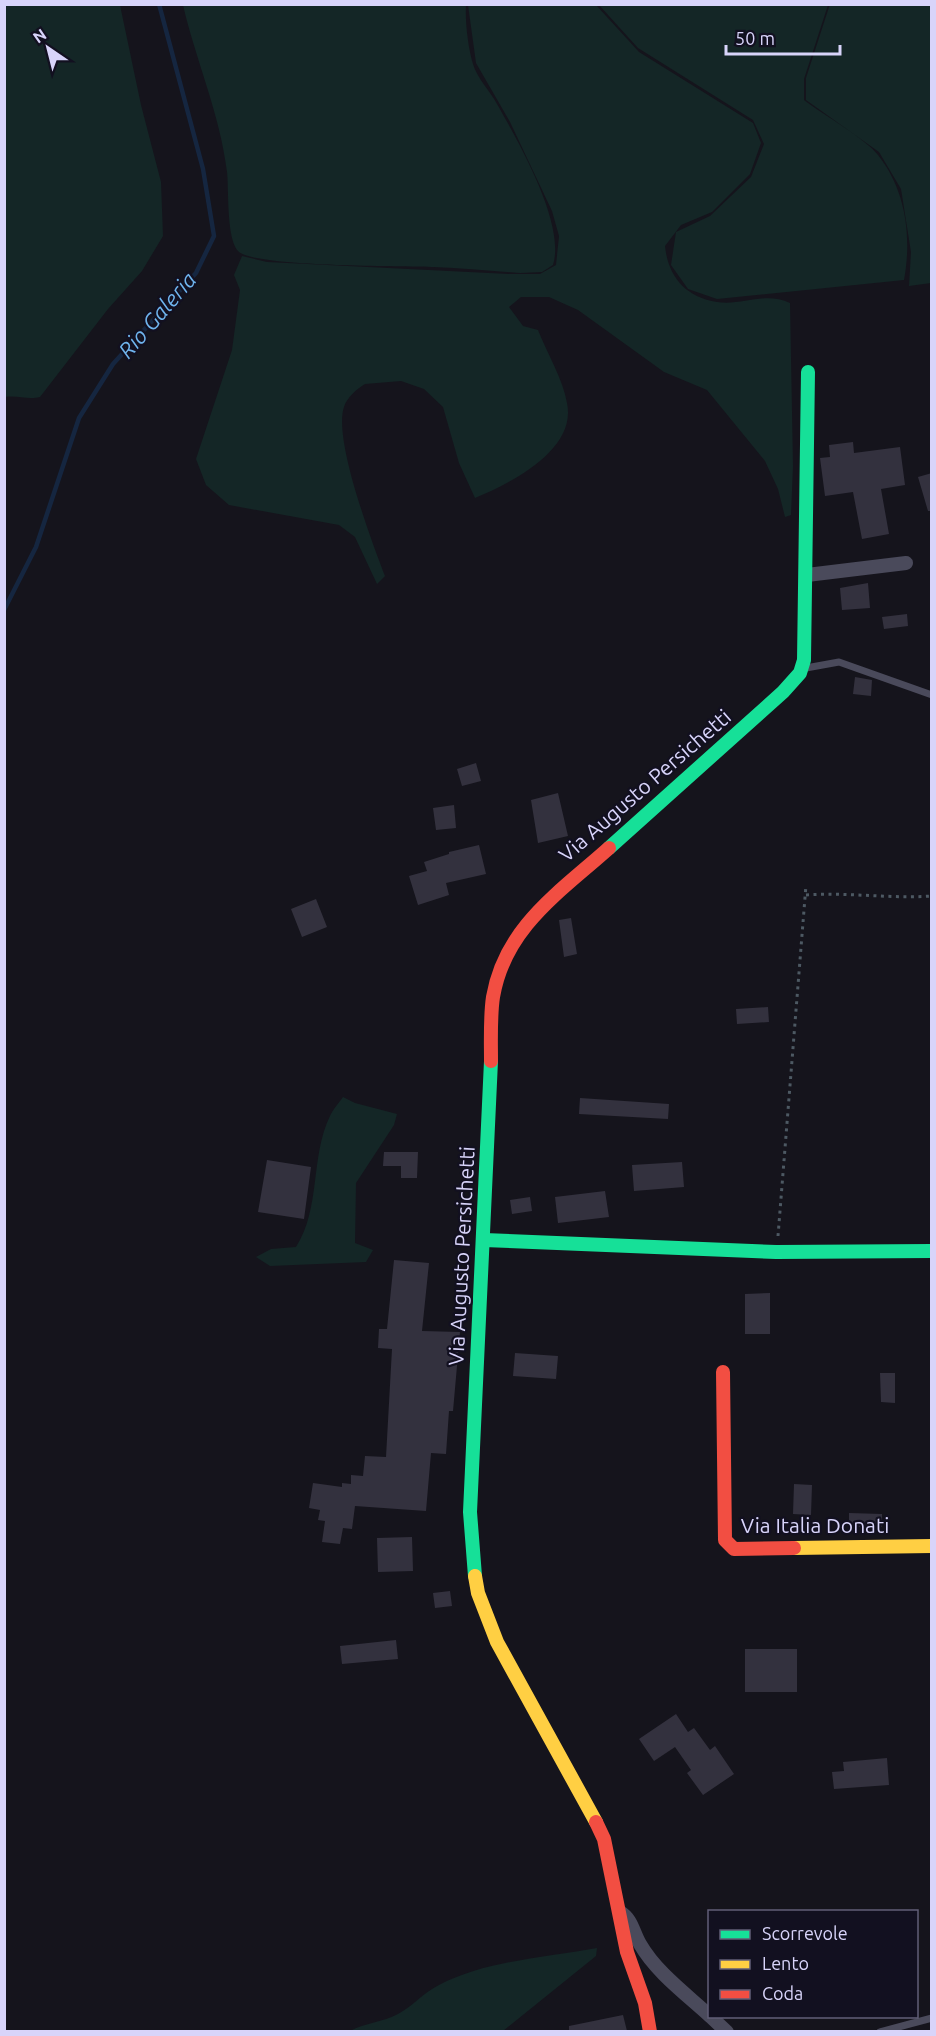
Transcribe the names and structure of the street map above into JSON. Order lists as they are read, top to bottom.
{
  "streets": {
    "street": ["Via Augusto Persichetti", "Via Italia Donati"]
  },
  "water": ["Rio Galeria"],
  "legend": ["Scorrevole", "Lento", "Coda"],
  "scale_bar": "50 m",
  "north": "top left"
}
